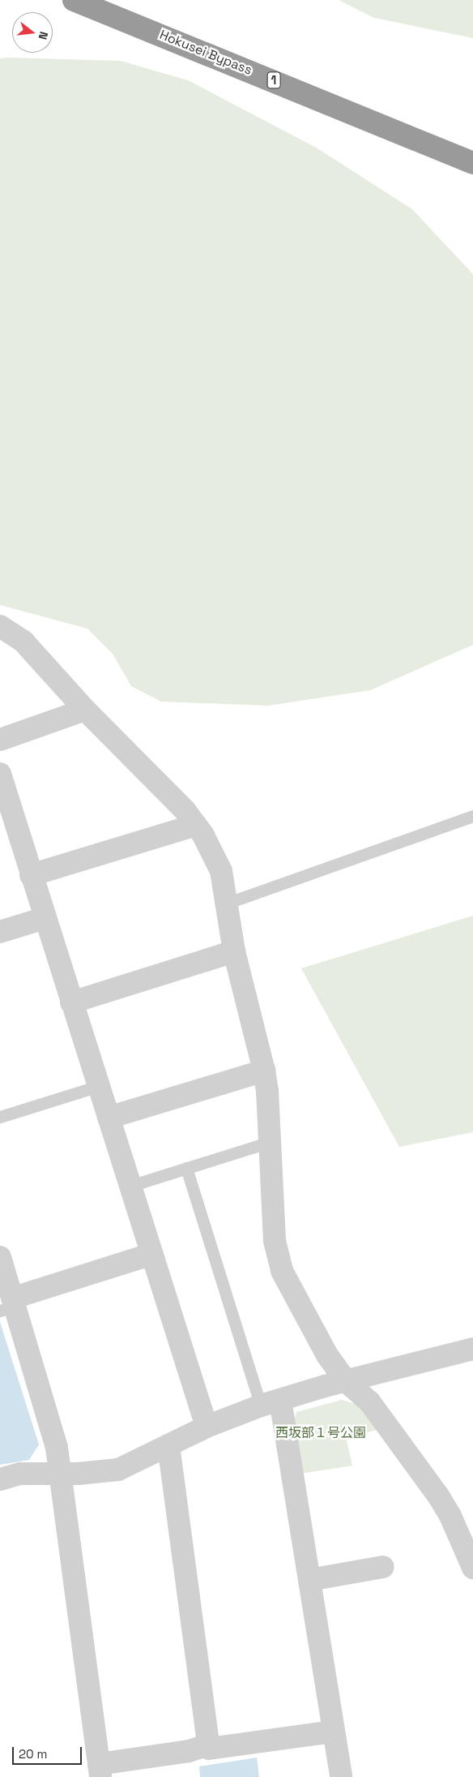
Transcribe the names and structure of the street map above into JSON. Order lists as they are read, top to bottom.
{
  "streets": {
    "highway": ["Hokusei Bypass", "1"]
  },
  "parks": ["西坂部１号公園"],
  "scale_bar": "20 m",
  "north": "right"
}
